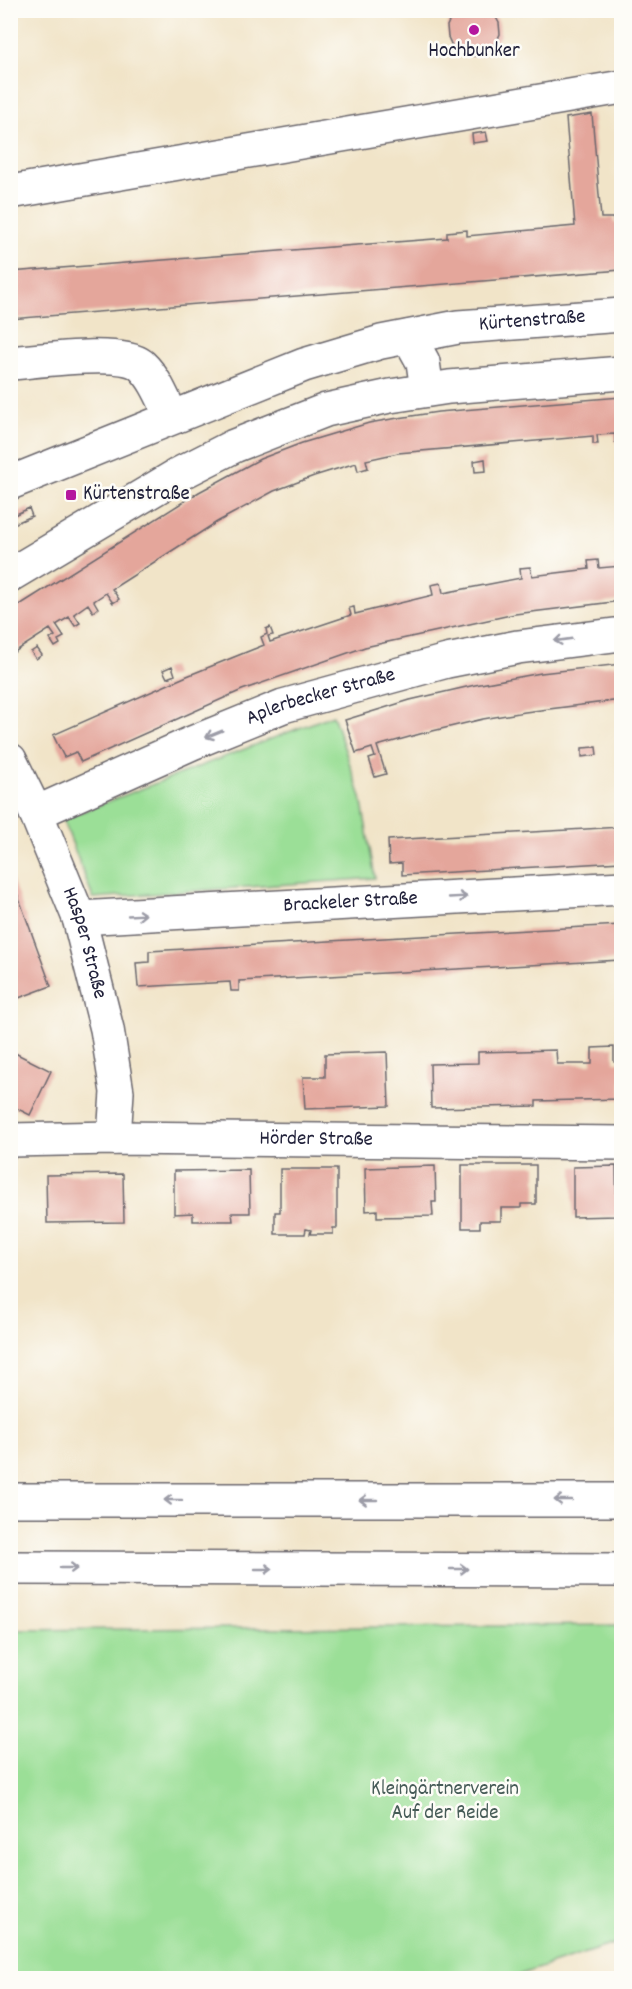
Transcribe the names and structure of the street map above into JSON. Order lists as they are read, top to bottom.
{
  "streets": {
    "main road": [
      "Kürtenstraße",
      "Aplerbecker Straße",
      "Brackeler Straße",
      "Hasper Straße",
      "Hörder Straße"
    ]
  },
  "crossings": [
    ["Aplerbecker Straße", "Hasper Straße"],
    ["Brackeler Straße", "Hasper Straße"],
    ["Hasper Straße", "Hörder Straße"]
  ],
  "one_way": ["Brackeler Straße"],
  "parks": ["Kleingärtnerverein Auf der Reide"],
  "places": {
    "other": ["Hochbunker"],
    "transit": ["Kürtenstraße"]
  }
}
